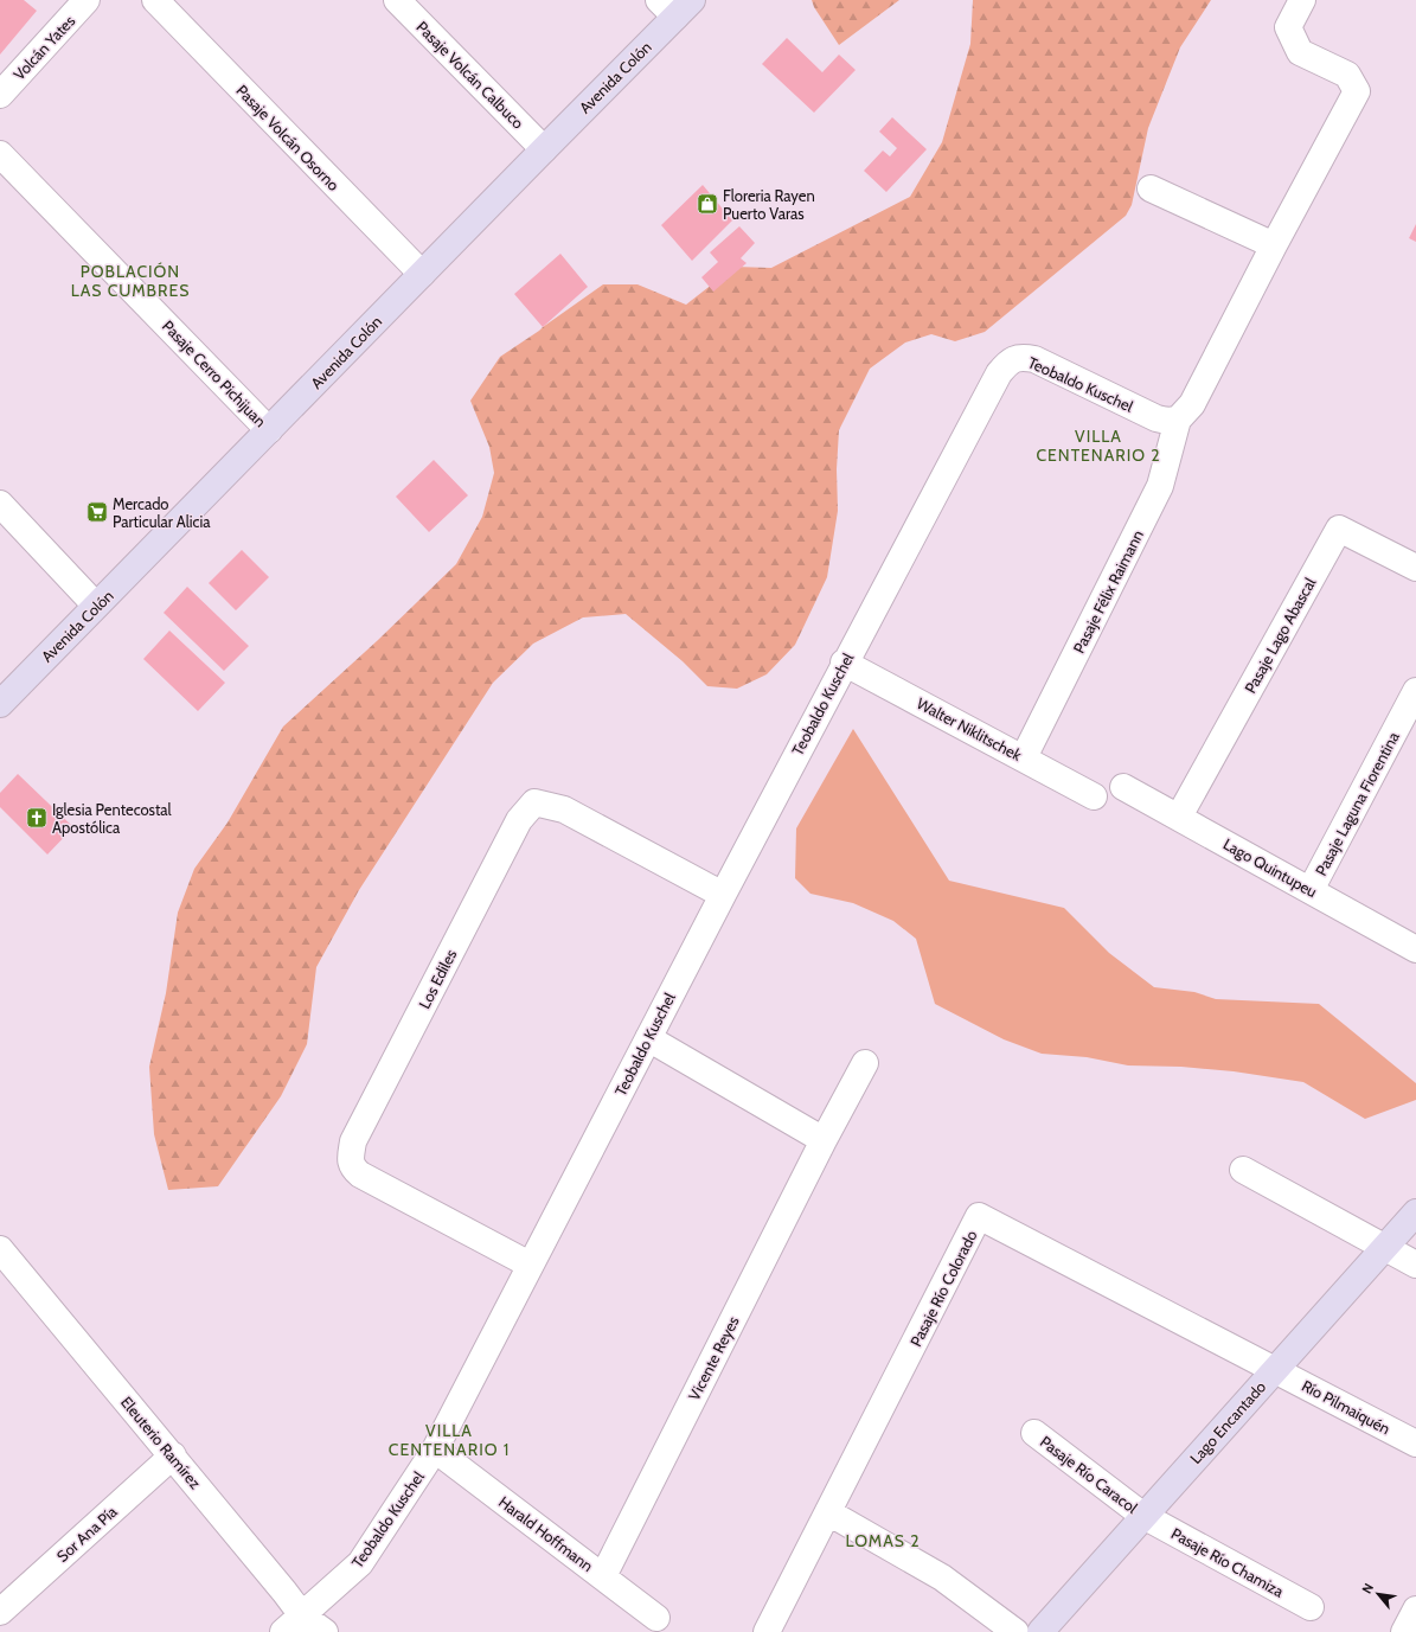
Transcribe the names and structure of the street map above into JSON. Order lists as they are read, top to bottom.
{
  "streets": {
    "main road": ["Avenida Colón", "Lago Encantado"],
    "street": [
      "Volcán Yates",
      "Pasaje Volcán Calbuco",
      "Pasaje Volcán Osorno",
      "Pasaje Cerro Pichijuan",
      "Teobaldo Kuschel",
      "Pasaje Félix Raimann",
      "Pasaje Lago Abascal",
      "Walter Niklitschek",
      "Pasaje Laguna Fiorentina",
      "Lago Quintupeu",
      "Los Ediles",
      "Pasaje Río Colorado",
      "Vicente Reyes",
      "Río Pilmaiquén",
      "Eleuterio Ramírez",
      "Pasaje Río Caracol",
      "Sor Ana Pía",
      "Harald Hoffmann",
      "Pasaje Río Chamiza"
    ]
  },
  "crossings": [
    ["Pasaje Volcán Calbuco", "Avenida Colón"],
    ["Avenida Colón", "Pasaje Volcán Osorno"],
    ["Avenida Colón", "Pasaje Cerro Pichijuan"],
    ["Teobaldo Kuschel", "Pasaje Félix Raimann"],
    ["Teobaldo Kuschel", "Walter Niklitschek"],
    ["Teobaldo Kuschel", "Los Ediles"],
    ["Teobaldo Kuschel", "Eleuterio Ramírez"],
    ["Teobaldo Kuschel", "Harald Hoffmann"],
    ["Pasaje Félix Raimann", "Walter Niklitschek"],
    ["Pasaje Lago Abascal", "Lago Quintupeu"],
    ["Pasaje Laguna Fiorentina", "Lago Quintupeu"],
    ["Pasaje Río Colorado", "Río Pilmaiquén"],
    ["Pasaje Río Colorado", "Lago Encantado"],
    ["Vicente Reyes", "Harald Hoffmann"],
    ["Río Pilmaiquén", "Lago Encantado"],
    ["Lago Encantado", "Pasaje Río Caracol"],
    ["Lago Encantado", "Pasaje Río Chamiza"],
    ["Eleuterio Ramírez", "Sor Ana Pía"],
    ["Pasaje Río Caracol", "Pasaje Río Chamiza"]
  ],
  "districts": [
    "POBLACIÓN LAS CUMBRES",
    "VILLA CENTENARIO 2",
    "VILLA CENTENARIO 1",
    "LOMAS 2"
  ],
  "places": {
    "shop": ["Floreria Rayen Puerto Varas"],
    "supermarket": ["Mercado Particular Alicia"],
    "church": ["Iglesia Pentecostal Apostólica"]
  },
  "north": "top left"
}
